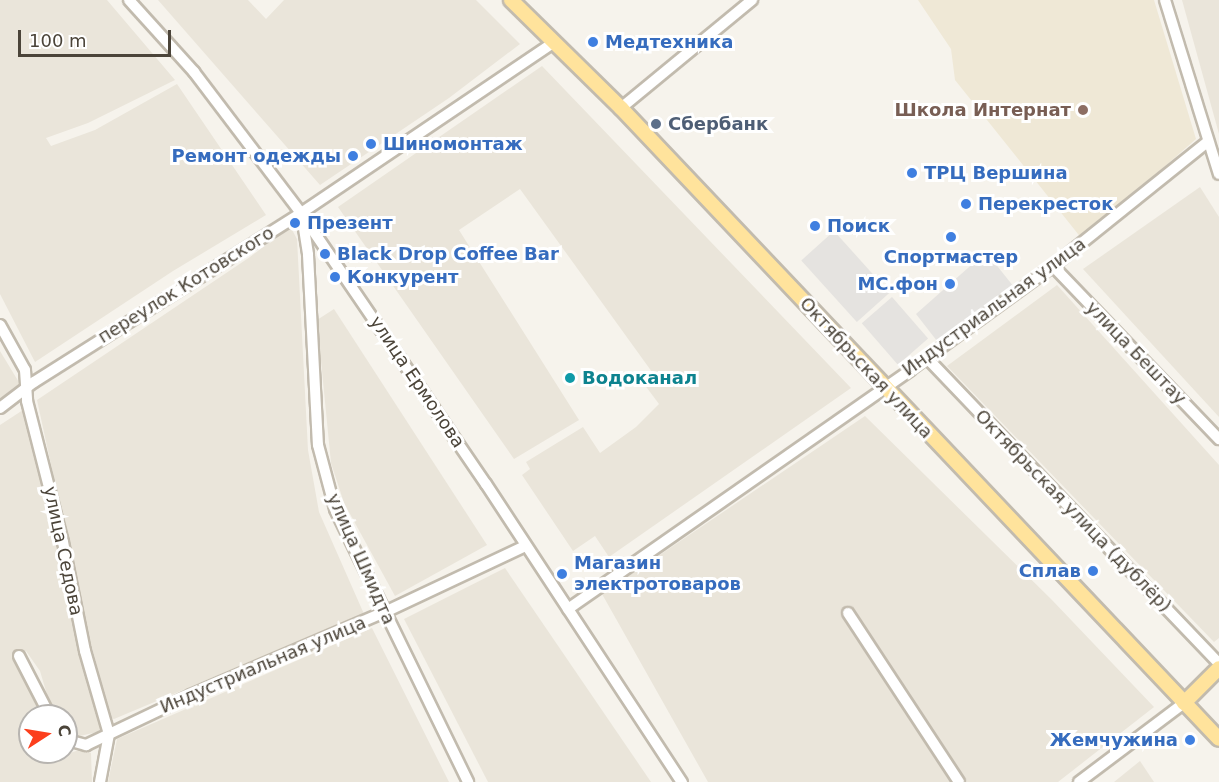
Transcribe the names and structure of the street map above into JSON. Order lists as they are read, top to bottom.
{
  "streets": {
    "main road": ["Октябрьская улица"],
    "street": [
      "переулок Котовского",
      "Индустриальная улица",
      "улица Бештау",
      "улица Ермолова",
      "Октябрьская улица (дублёр)",
      "улица Седова",
      "улица Шмидта"
    ]
  },
  "crossings": [
    ["переулок Котовского", "Октябрьская улица"],
    ["переулок Котовского", "улица Ермолова"],
    ["переулок Котовского", "улица Седова"],
    ["переулок Котовского", "улица Шмидта"],
    ["Индустриальная улица", "улица Бештау"],
    ["Индустриальная улица", "Октябрьская улица"],
    ["Индустриальная улица", "улица Ермолова"],
    ["Индустриальная улица", "Октябрьская улица (дублёр)"],
    ["Индустриальная улица", "улица Седова"],
    ["Индустриальная улица", "улица Шмидта"],
    ["улица Ермолова", "улица Шмидта"]
  ],
  "places": [
    "Медтехника",
    "Школа Интернат",
    "Сбербанк",
    "Шиномонтаж",
    "Ремонт одежды",
    "ТРЦ Вершина",
    "Перекресток",
    "Презент",
    "Поиск",
    "Спортмастер",
    "Black Drop Coffee Bar",
    "Конкурент",
    "МС.фон",
    "Водоканал",
    "Сплав",
    "Магазин электротоваров",
    "Жемчужина"
  ],
  "scale_bar": "100 m",
  "north": "right"
}
